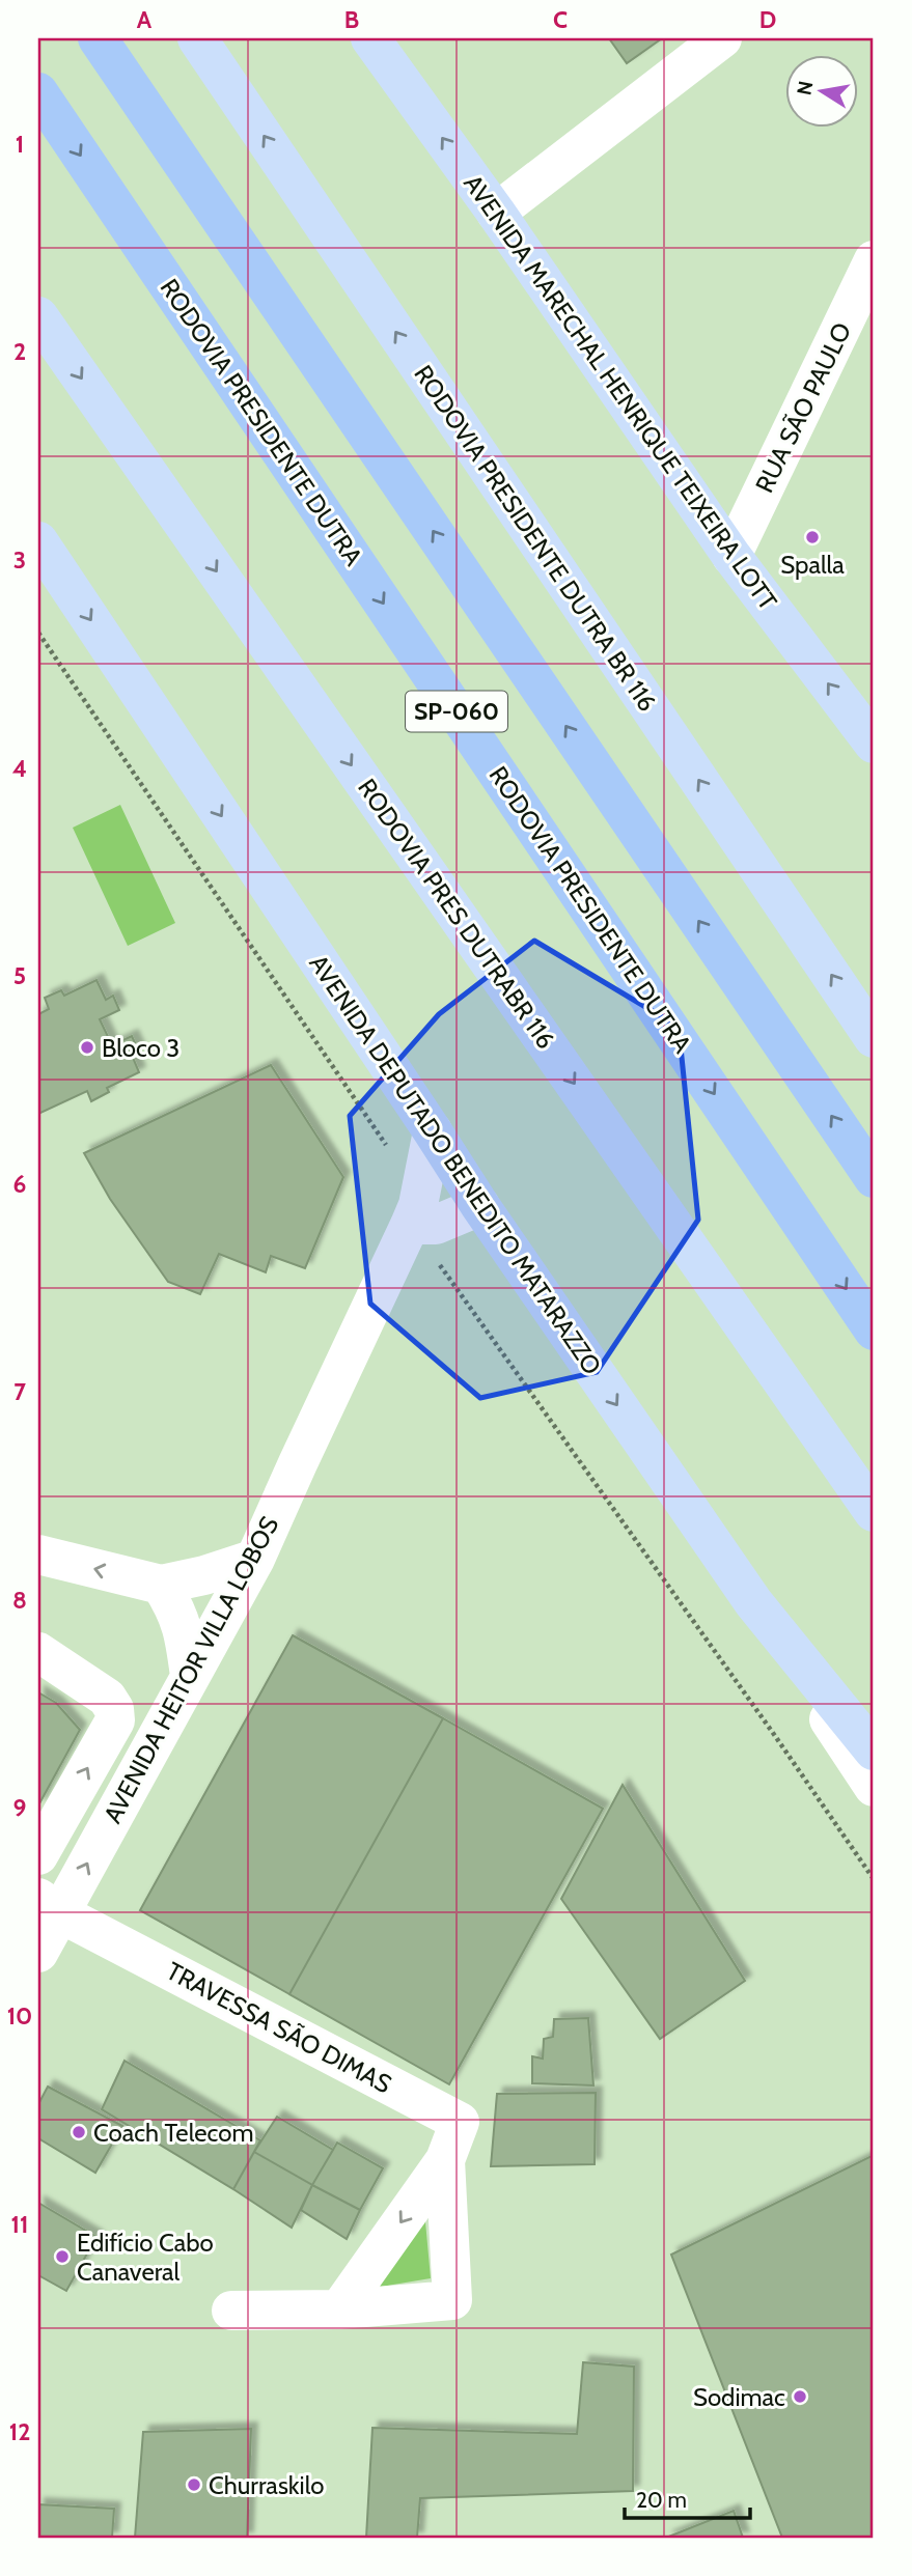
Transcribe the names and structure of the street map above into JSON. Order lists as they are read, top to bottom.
{
  "streets": {
    "highway": ["RODOVIA PRESIDENTE DUTRA", "SP-060"],
    "main road": [
      "AVENIDA MARECHAL HENRIQUE TEIXEIRA LOTT",
      "RODOVIA PRESIDENTE DUTRA BR 116",
      "RODOVIA PRES DUTRABR 116",
      "AVENIDA DEPUTADO BENEDITO MATARAZZO"
    ],
    "street": ["RUA SÃO PAULO", "AVENIDA HEITOR VILLA LOBOS", "TRAVESSA SÃO DIMAS"]
  },
  "crossings": [
    ["AVENIDA MARECHAL HENRIQUE TEIXEIRA LOTT", "RUA SÃO PAULO"],
    ["AVENIDA DEPUTADO BENEDITO MATARAZZO", "AVENIDA HEITOR VILLA LOBOS"],
    ["AVENIDA HEITOR VILLA LOBOS", "TRAVESSA SÃO DIMAS"]
  ],
  "one_way": [
    "AVENIDA MARECHAL HENRIQUE TEIXEIRA LOTT",
    "RODOVIA PRESIDENTE DUTRA BR 116",
    "RODOVIA PRES DUTRABR 116",
    "AVENIDA DEPUTADO BENEDITO MATARAZZO"
  ],
  "places": [
    "Spalla",
    "Bloco 3",
    "Coach Telecom",
    "Edifício Cabo Canaveral",
    "Sodimac",
    "Churraskilo"
  ],
  "scale_bar": "20 m",
  "north": "left",
  "grid": {
    "columns": [
      "A",
      "B",
      "C",
      "D"
    ],
    "rows": [
      "1",
      "2",
      "3",
      "4",
      "5",
      "6",
      "7",
      "8",
      "9",
      "10",
      "11",
      "12"
    ]
  }
}
